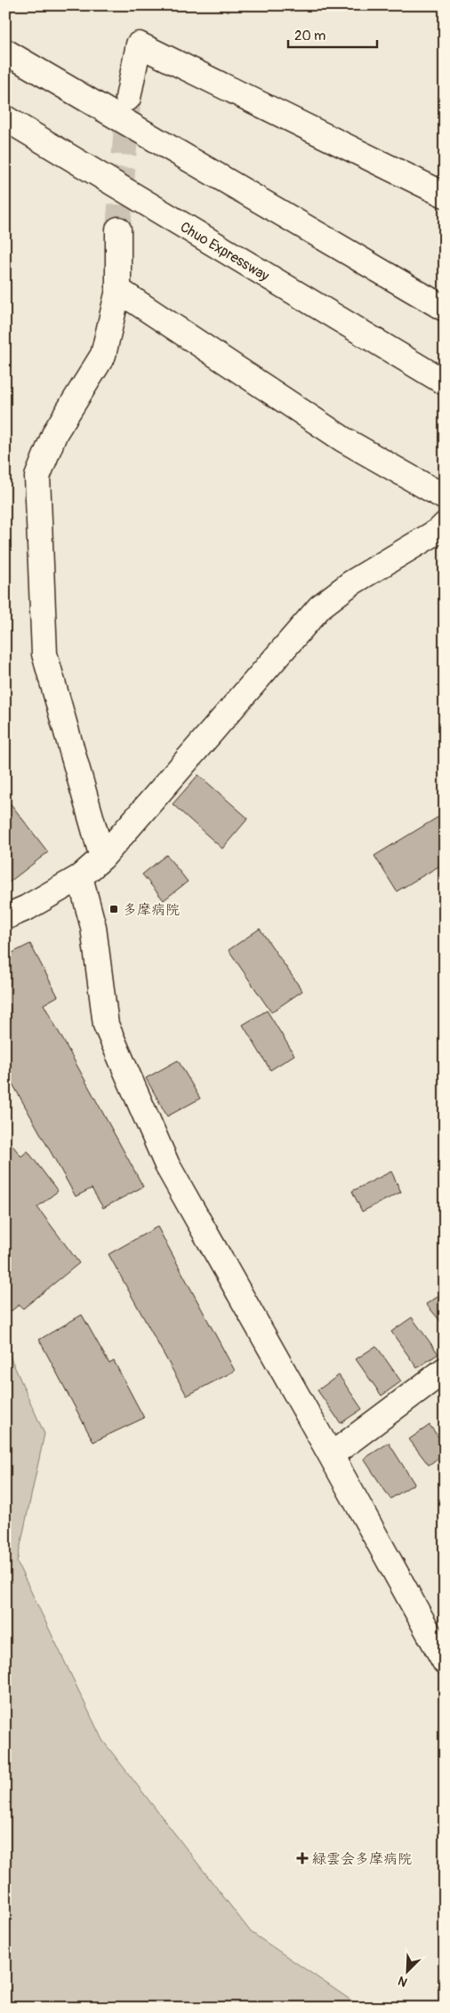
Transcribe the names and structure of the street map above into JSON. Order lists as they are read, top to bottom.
{
  "streets": {
    "main road": ["Chuo Expressway"]
  },
  "places": {
    "transit": ["多摩病院"],
    "health": ["緑雲会多摩病院"]
  },
  "scale_bar": "20 m",
  "north": "bottom left"
}
